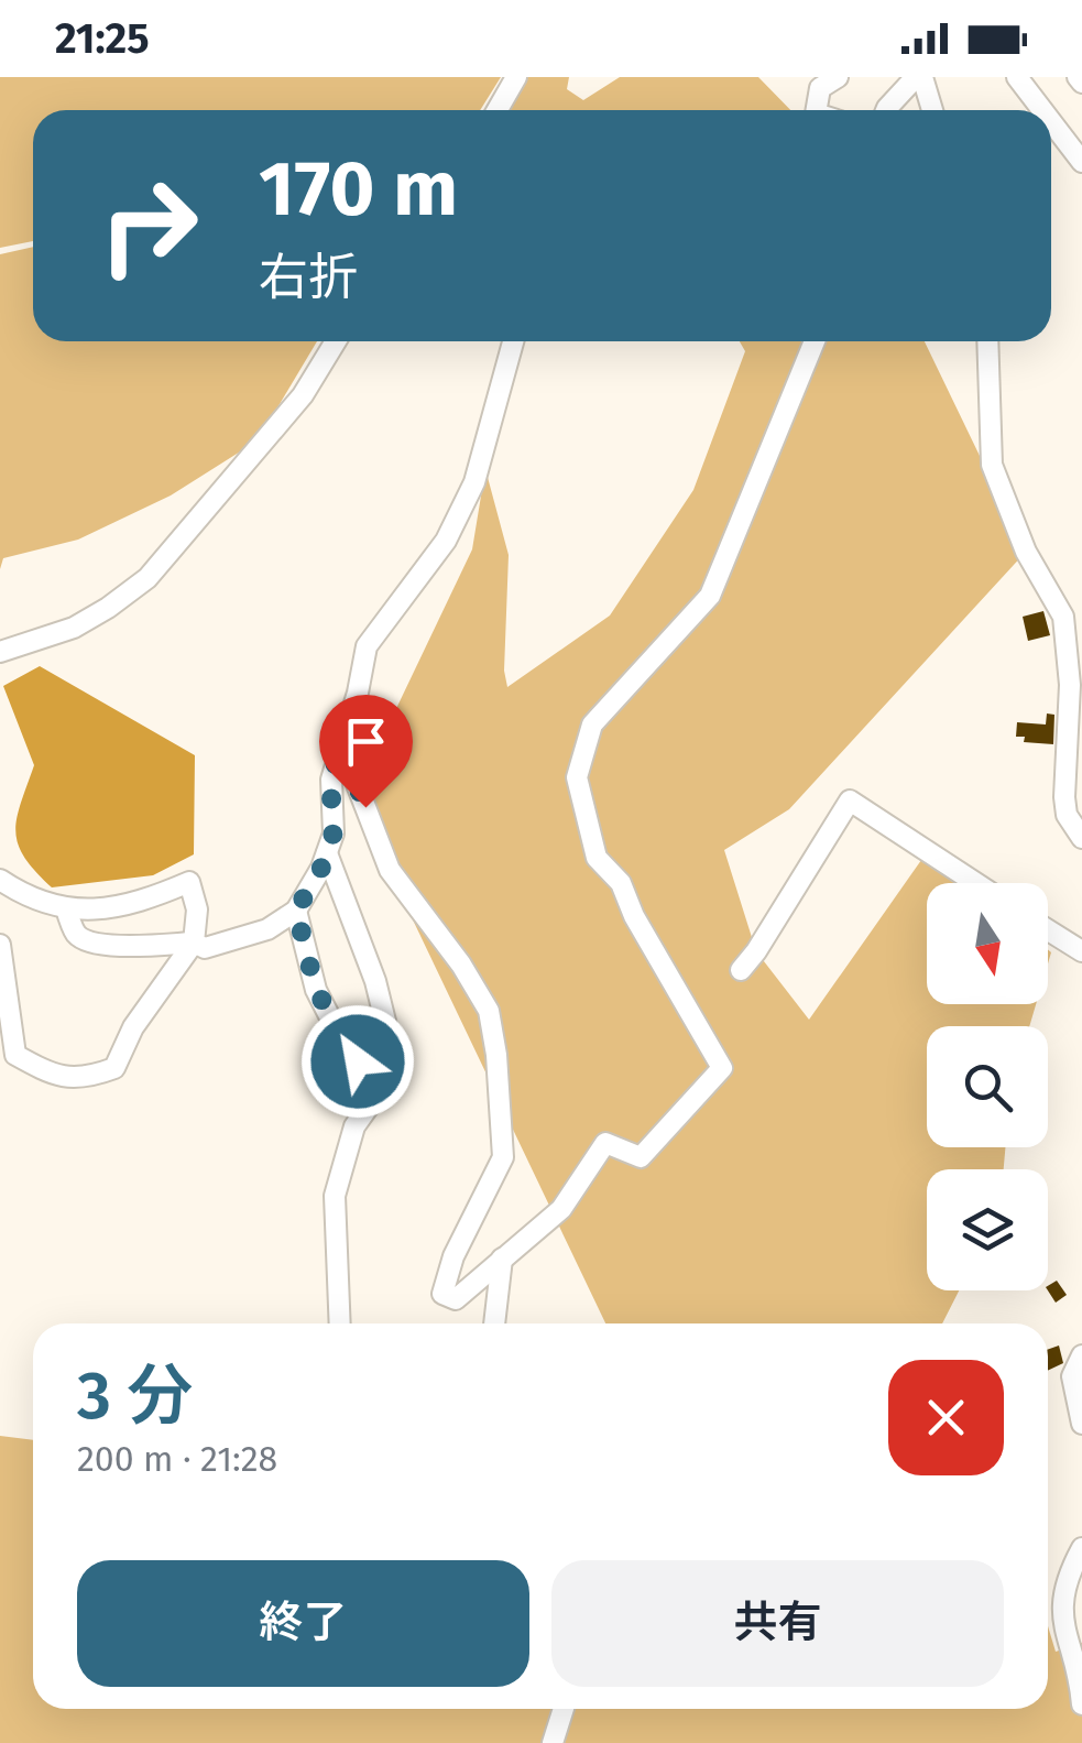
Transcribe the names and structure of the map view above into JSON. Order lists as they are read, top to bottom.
{
  "north": "bottom",
  "page": {
    "status": "21:25",
    "turn": ["170 m", "右折"],
    "heading": ["3 分", "200 m · 21:28"],
    "buttons": ["終了", "共有"]
  }
}
